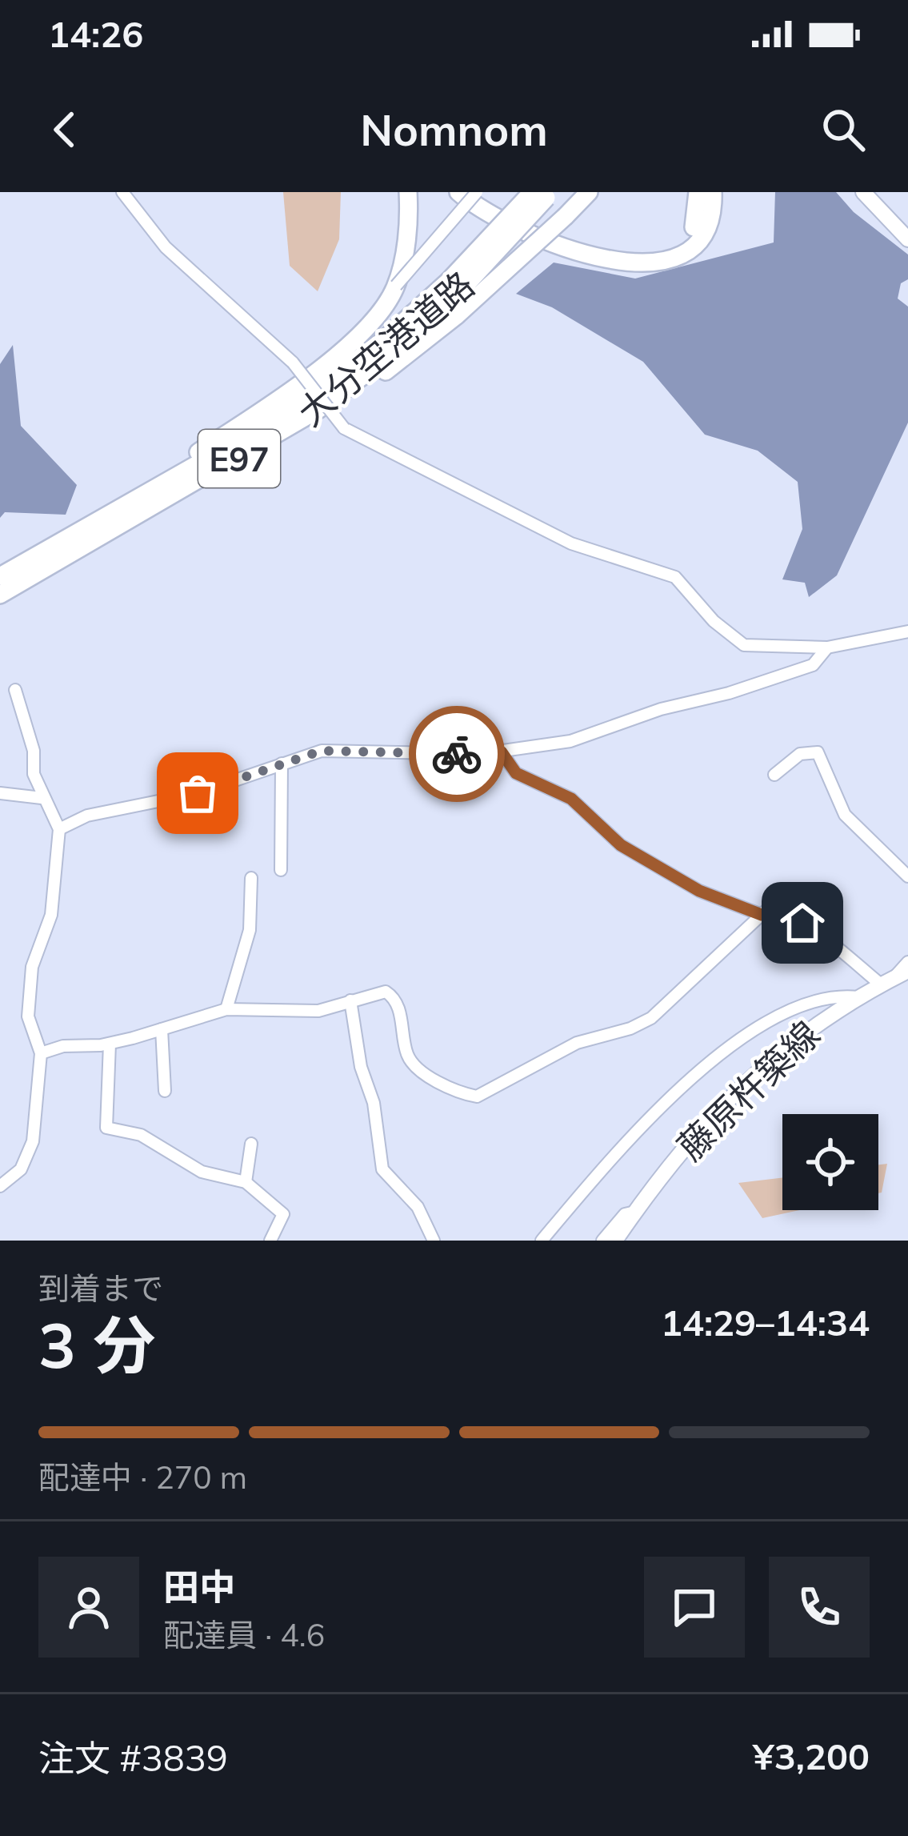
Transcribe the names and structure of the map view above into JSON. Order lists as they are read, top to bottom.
{
  "streets": {
    "highway": ["大分空港道路", "E97"],
    "main road": ["藤原杵築線"]
  },
  "page": {
    "status": "14:26",
    "header": "Nomnom",
    "heading": ["3 分", "到着まで", "14:29–14:34"],
    "panel": [
      "田中",
      "配達員 · 4.6",
      "注文 #3839",
      "¥3,200"
    ],
    "bar": "配達中 · 270 m"
  }
}
